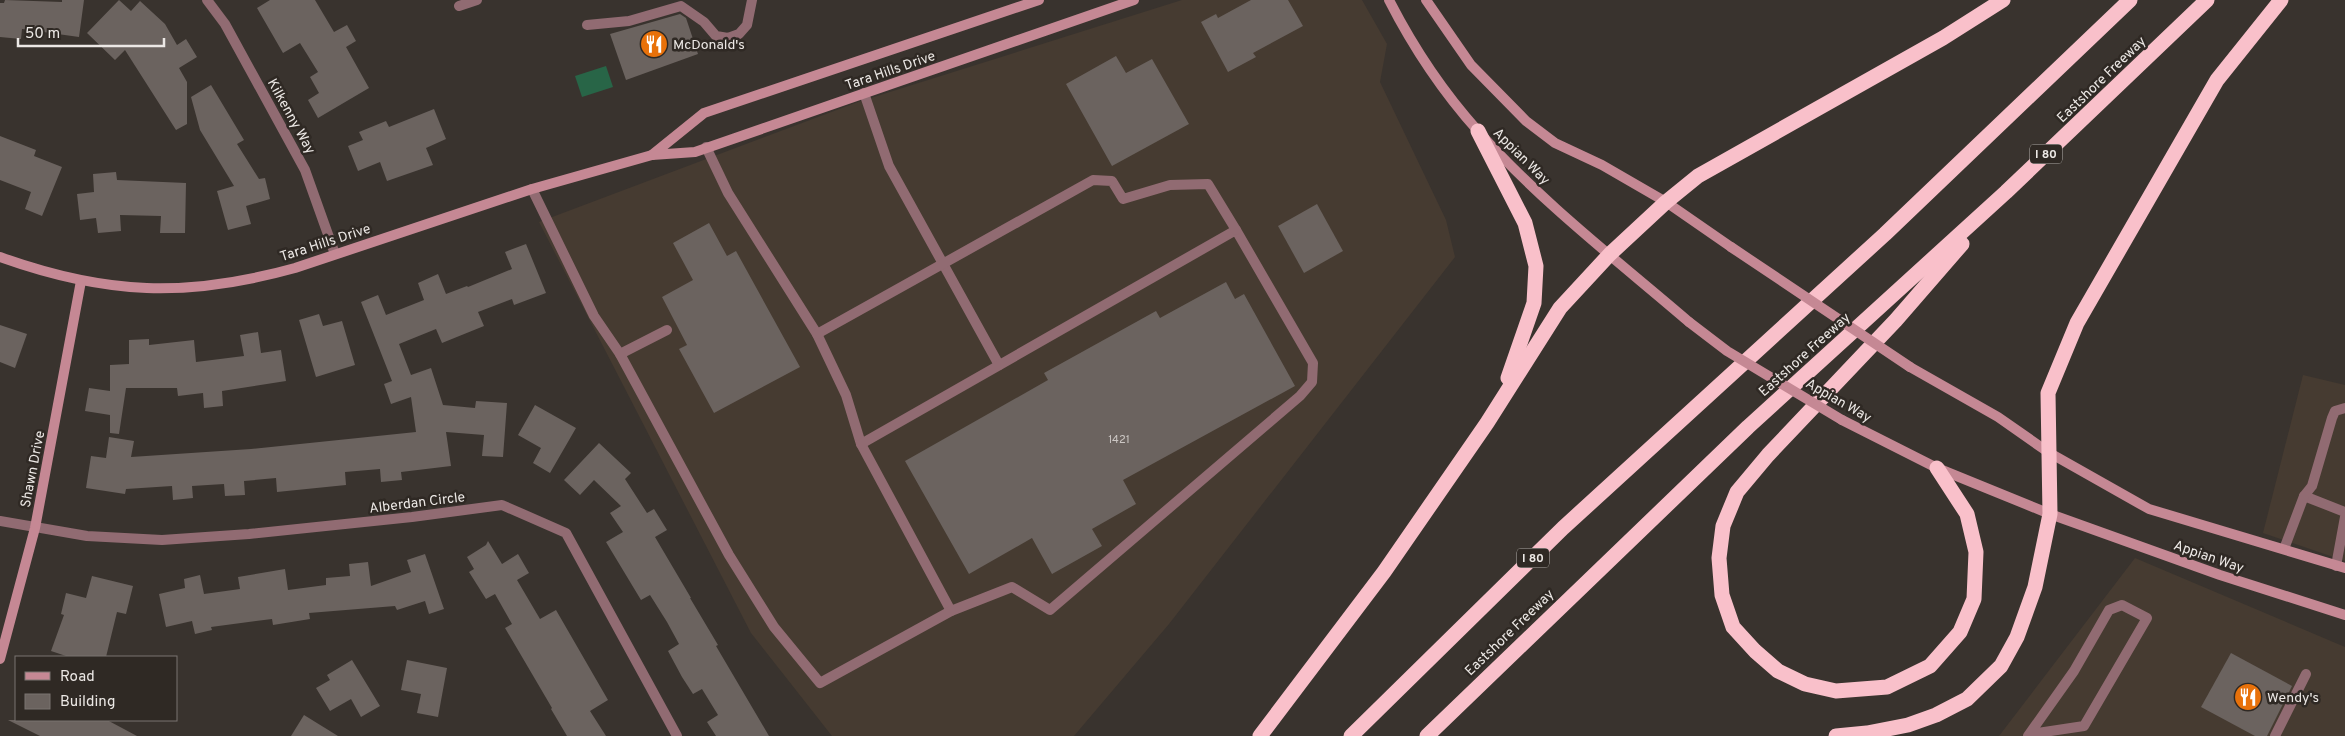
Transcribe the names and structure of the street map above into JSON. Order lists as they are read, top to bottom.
{
  "streets": {
    "highway": ["Eastshore Freeway", "I 80"],
    "main road": ["Tara Hills Drive", "Appian Way", "Shawn Drive"],
    "street": ["Kilkenny Way", "Alberdan Circle"]
  },
  "crossings": [
    ["Tara Hills Drive", "Kilkenny Way"],
    ["Tara Hills Drive", "Shawn Drive"],
    ["Shawn Drive", "Alberdan Circle"]
  ],
  "places": {
    "restaurant": ["McDonald's", "Wendy's"]
  },
  "house_numbers": ["1421"],
  "legend": ["Road", "Building"],
  "scale_bar": "50 m"
}
